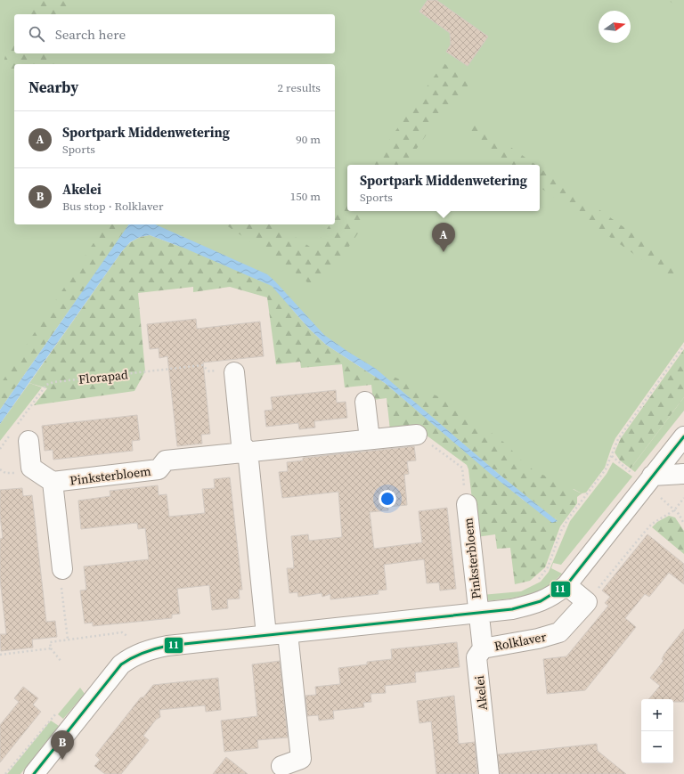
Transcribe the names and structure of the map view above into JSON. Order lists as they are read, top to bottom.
{
  "streets": {
    "street": ["Pinksterbloem", "Rolklaver", "Akelei"],
    "path": ["Florapad"]
  },
  "crossings": [
    ["Florapad", "Pinksterbloem"],
    ["Pinksterbloem", "Akelei"],
    ["Rolklaver", "Akelei"]
  ],
  "lines": ["transit line 11"],
  "north": "right",
  "page": {
    "search": "Search here",
    "heading": ["Nearby", "2 results"],
    "list": [
      {
        "mark": "A",
        "name": "Sportpark Middenwetering",
        "note": "Sports",
        "value": "90 m"
      },
      {
        "mark": "B",
        "name": "Akelei",
        "note": "Bus stop · Rolklaver",
        "value": "150 m"
      }
    ],
    "popup": ["Sportpark Middenwetering", "Sports"],
    "pins": ["A", "B"],
    "map_buttons": ["+", "−"]
  }
}
